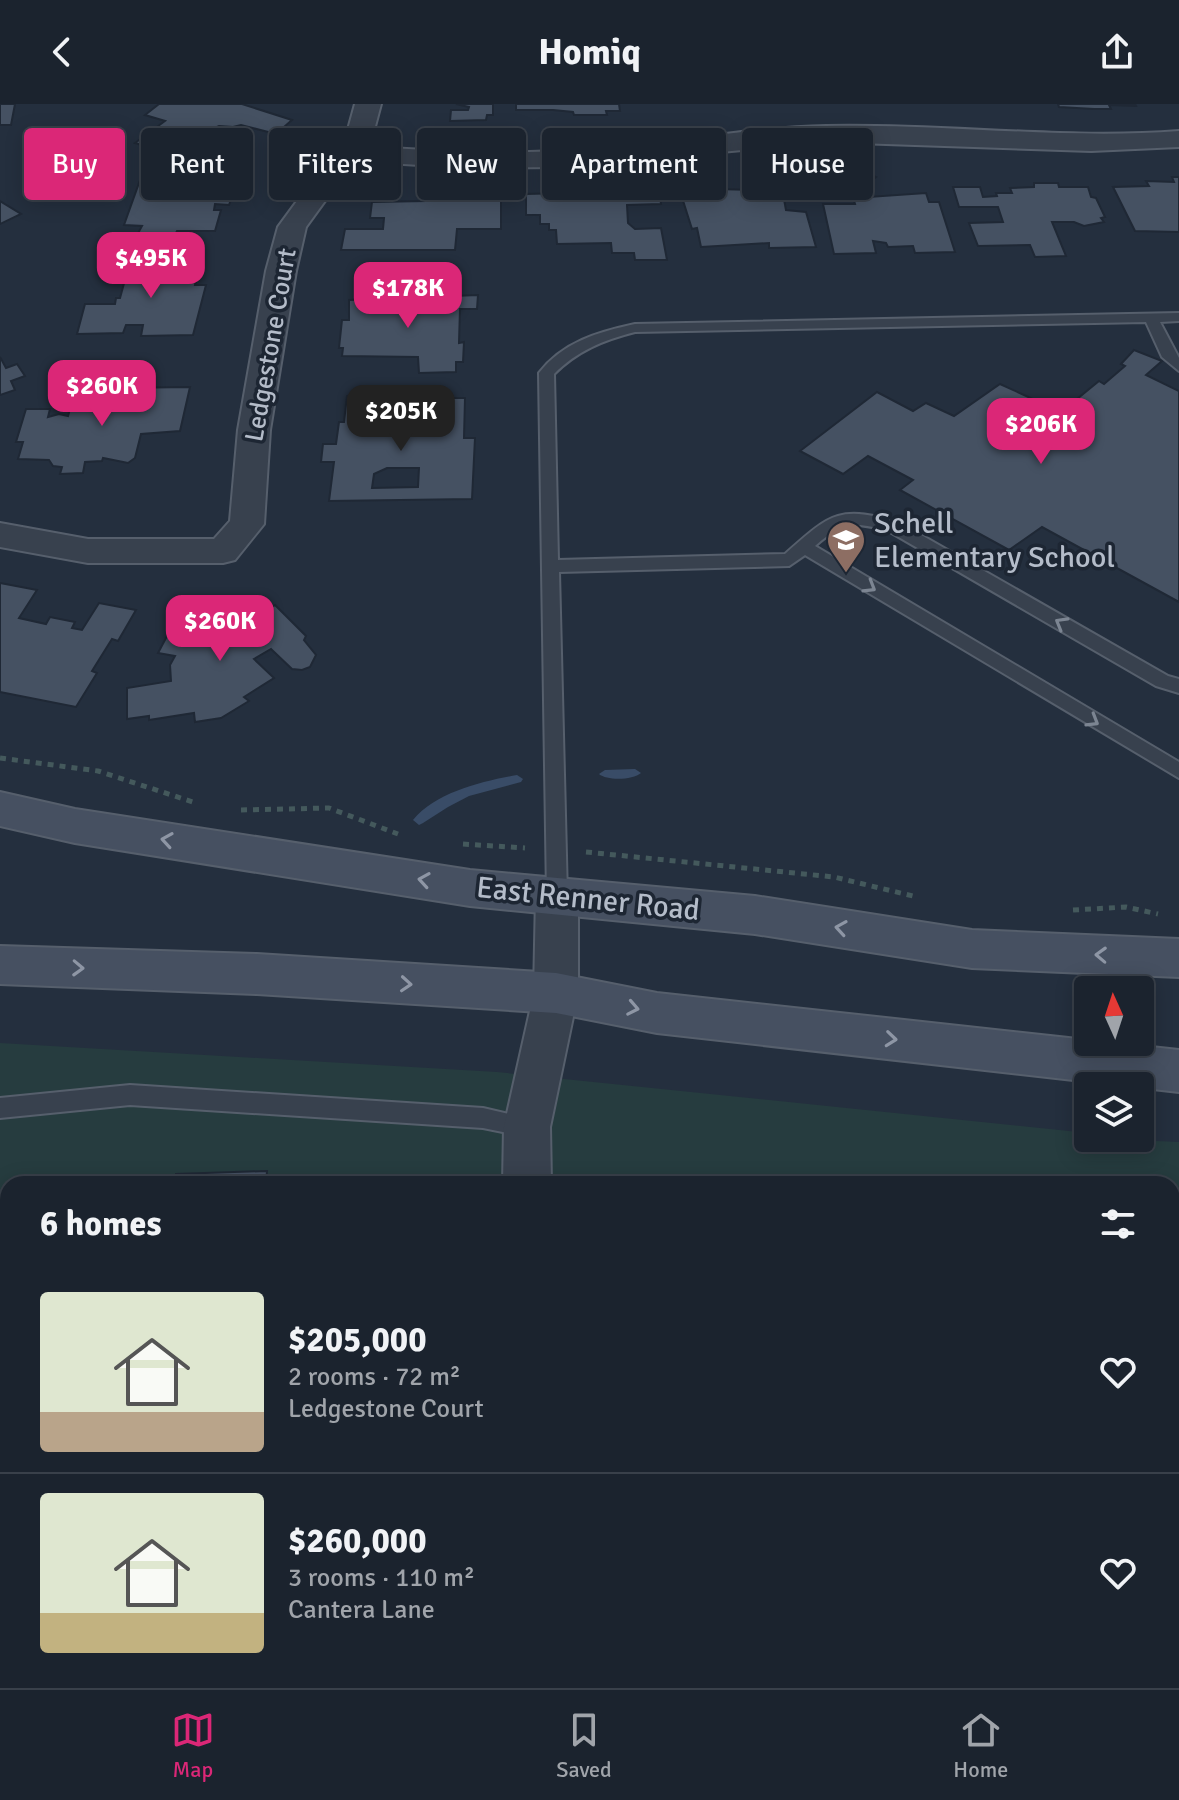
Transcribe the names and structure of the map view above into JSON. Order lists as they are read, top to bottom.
{
  "streets": {
    "main road": ["East Renner Road"],
    "street": ["Ledgestone Court"]
  },
  "places": {
    "school or university": ["Schell Elementary School"]
  },
  "north": "top",
  "page": {
    "header": "Homiq",
    "chip": [
      "Buy",
      "Rent",
      "Filters",
      "New",
      "Apartment",
      "House"
    ],
    "price": [
      "$495K",
      "$178K",
      "$260K",
      "$205K",
      "$206K",
      "$260K"
    ],
    "heading": "6 homes",
    "list": [
      {
        "name": "$205,000",
        "note": "2 rooms · 72 m² · Ledgestone Court"
      },
      {
        "name": "$260,000",
        "note": "3 rooms · 110 m² · Cantera Lane"
      }
    ],
    "tabs": ["Map", "Saved", "Home"]
  }
}
